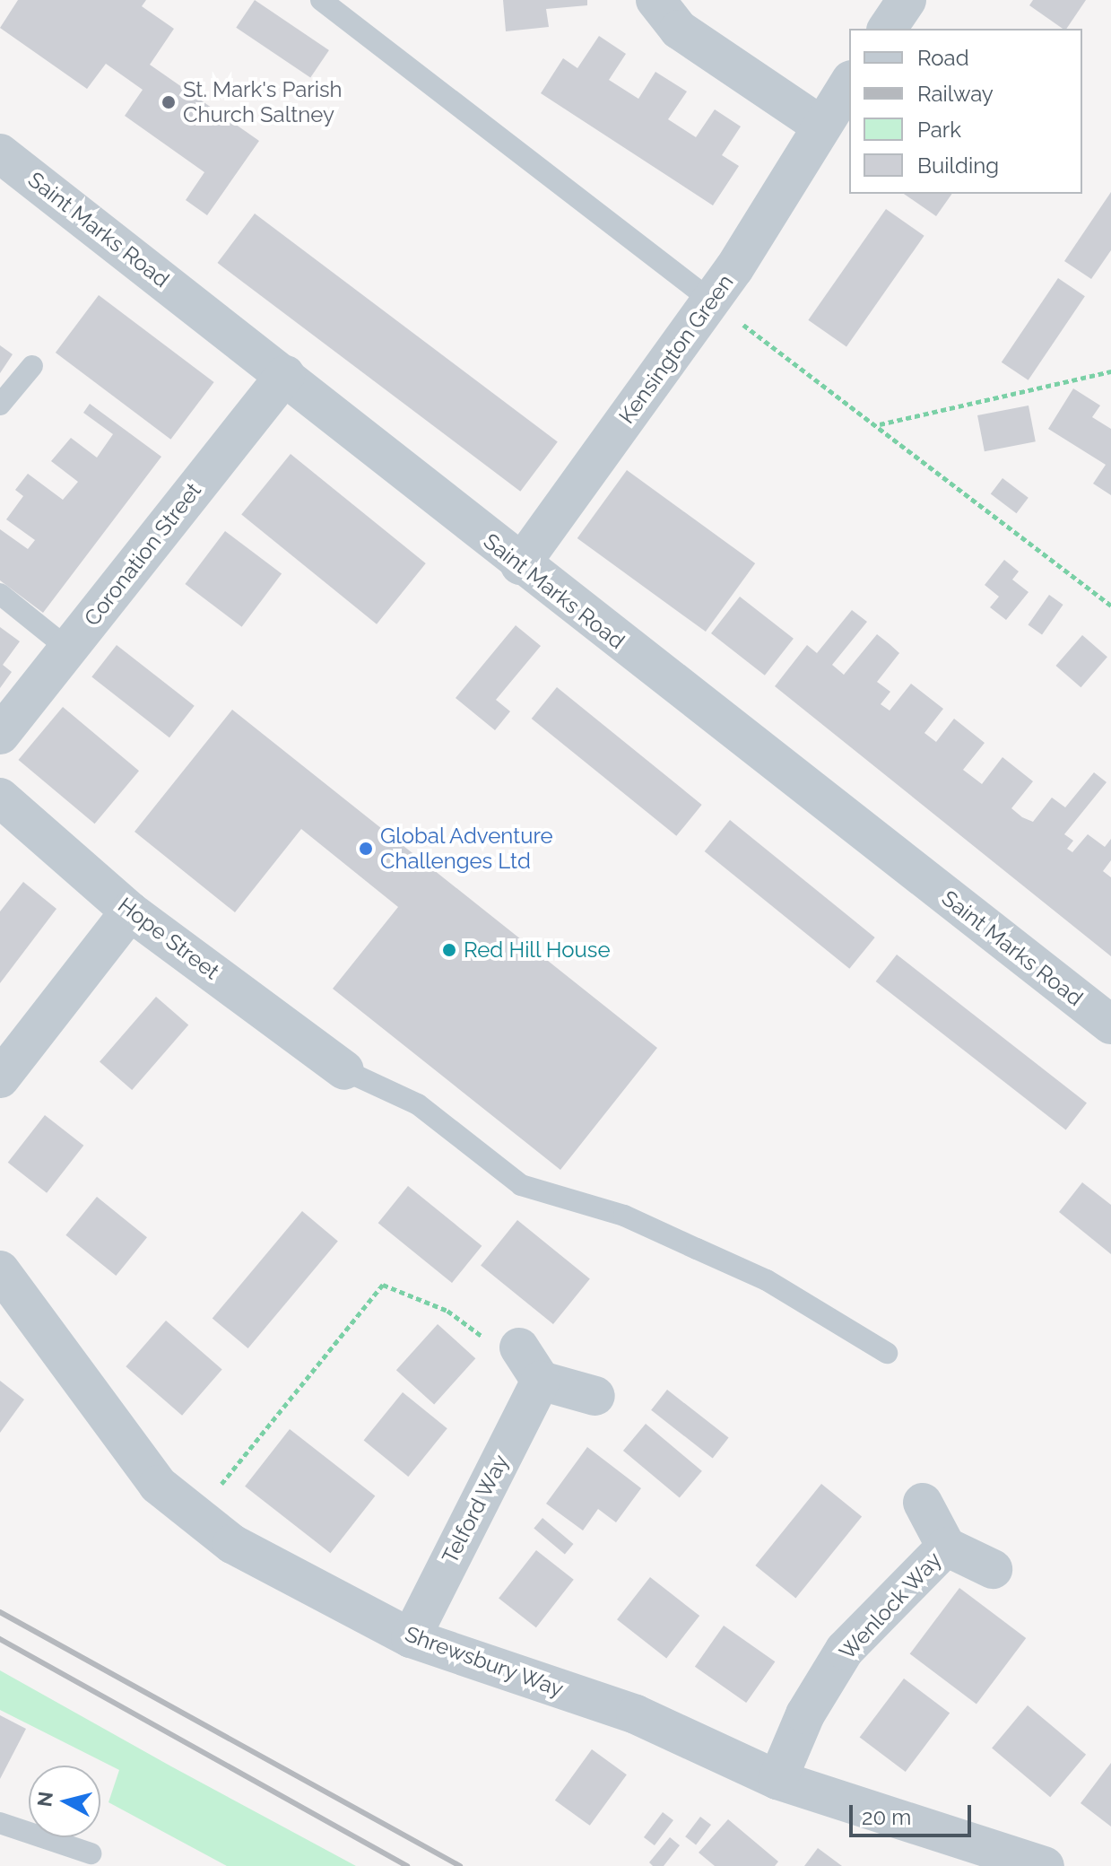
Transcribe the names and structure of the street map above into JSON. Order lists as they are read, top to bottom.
{
  "streets": {
    "street": [
      "Saint Marks Road",
      "Kensington Green",
      "Coronation Street",
      "Hope Street",
      "Telford Way",
      "Wenlock Way",
      "Shrewsbury Way"
    ]
  },
  "crossings": [
    ["Saint Marks Road", "Kensington Green"],
    ["Saint Marks Road", "Coronation Street"],
    ["Telford Way", "Shrewsbury Way"],
    ["Wenlock Way", "Shrewsbury Way"]
  ],
  "places": ["St. Mark's Parish Church Saltney", "Global Adventure Challenges Ltd", "Red Hill House"],
  "legend": [
    "Road",
    "Railway",
    "Park",
    "Building"
  ],
  "scale_bar": "20 m",
  "north": "left"
}
